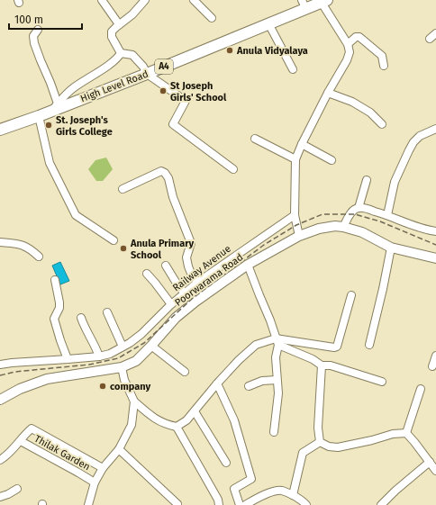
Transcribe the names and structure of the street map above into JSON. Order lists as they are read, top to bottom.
{
  "streets": {
    "highway": ["A4", "High Level Road"],
    "main road": ["Poorwarama Road"],
    "street": ["Railway Avenue", "Thilak Garden"]
  },
  "crossings": [
    ["A4", "High Level Road"]
  ],
  "places": [
    "Anula Vidyalaya",
    "St Joseph Girls' School",
    "St. Joseph's Girls College",
    "Anula Primary School",
    "company"
  ],
  "scale_bar": "100 m"
}
